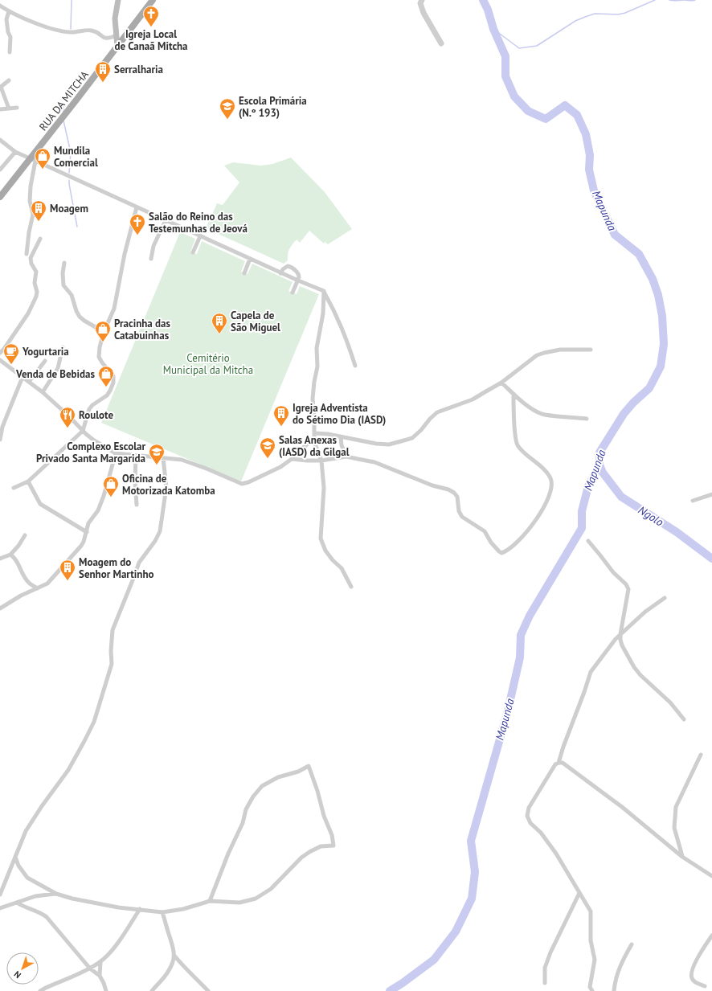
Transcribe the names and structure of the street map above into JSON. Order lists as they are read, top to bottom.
{
  "streets": {
    "main road": ["RUA DA MITCHA"]
  },
  "water": ["Mapunda", "Ngolo"],
  "parks": ["Cemitério Municipal da Mitcha"],
  "places": {
    "church": ["Igreja Local de Canaã Mitcha", "Salão do Reino das Testemunhas de Jeová"],
    "building": [
      "Serralharia",
      "Moagem",
      "Capela de São Miguel",
      "Igreja Adventista do Sétimo Dia (IASD)",
      "Moagem do Senhor Martinho"
    ],
    "school or university": ["Escola Primária (N.º 193)", "Salas Anexas (IASD) da Gilgal", "Complexo Escolar Privado Santa Margarida"],
    "shop": [
      "Mundila Comercial",
      "Pracinha das Catabuinhas",
      "Venda de Bebidas",
      "Oficina de Motorizada Katomba"
    ],
    "cafe": ["Yogurtaria"],
    "restaurant": ["Roulote"]
  },
  "north": "bottom left"
}
